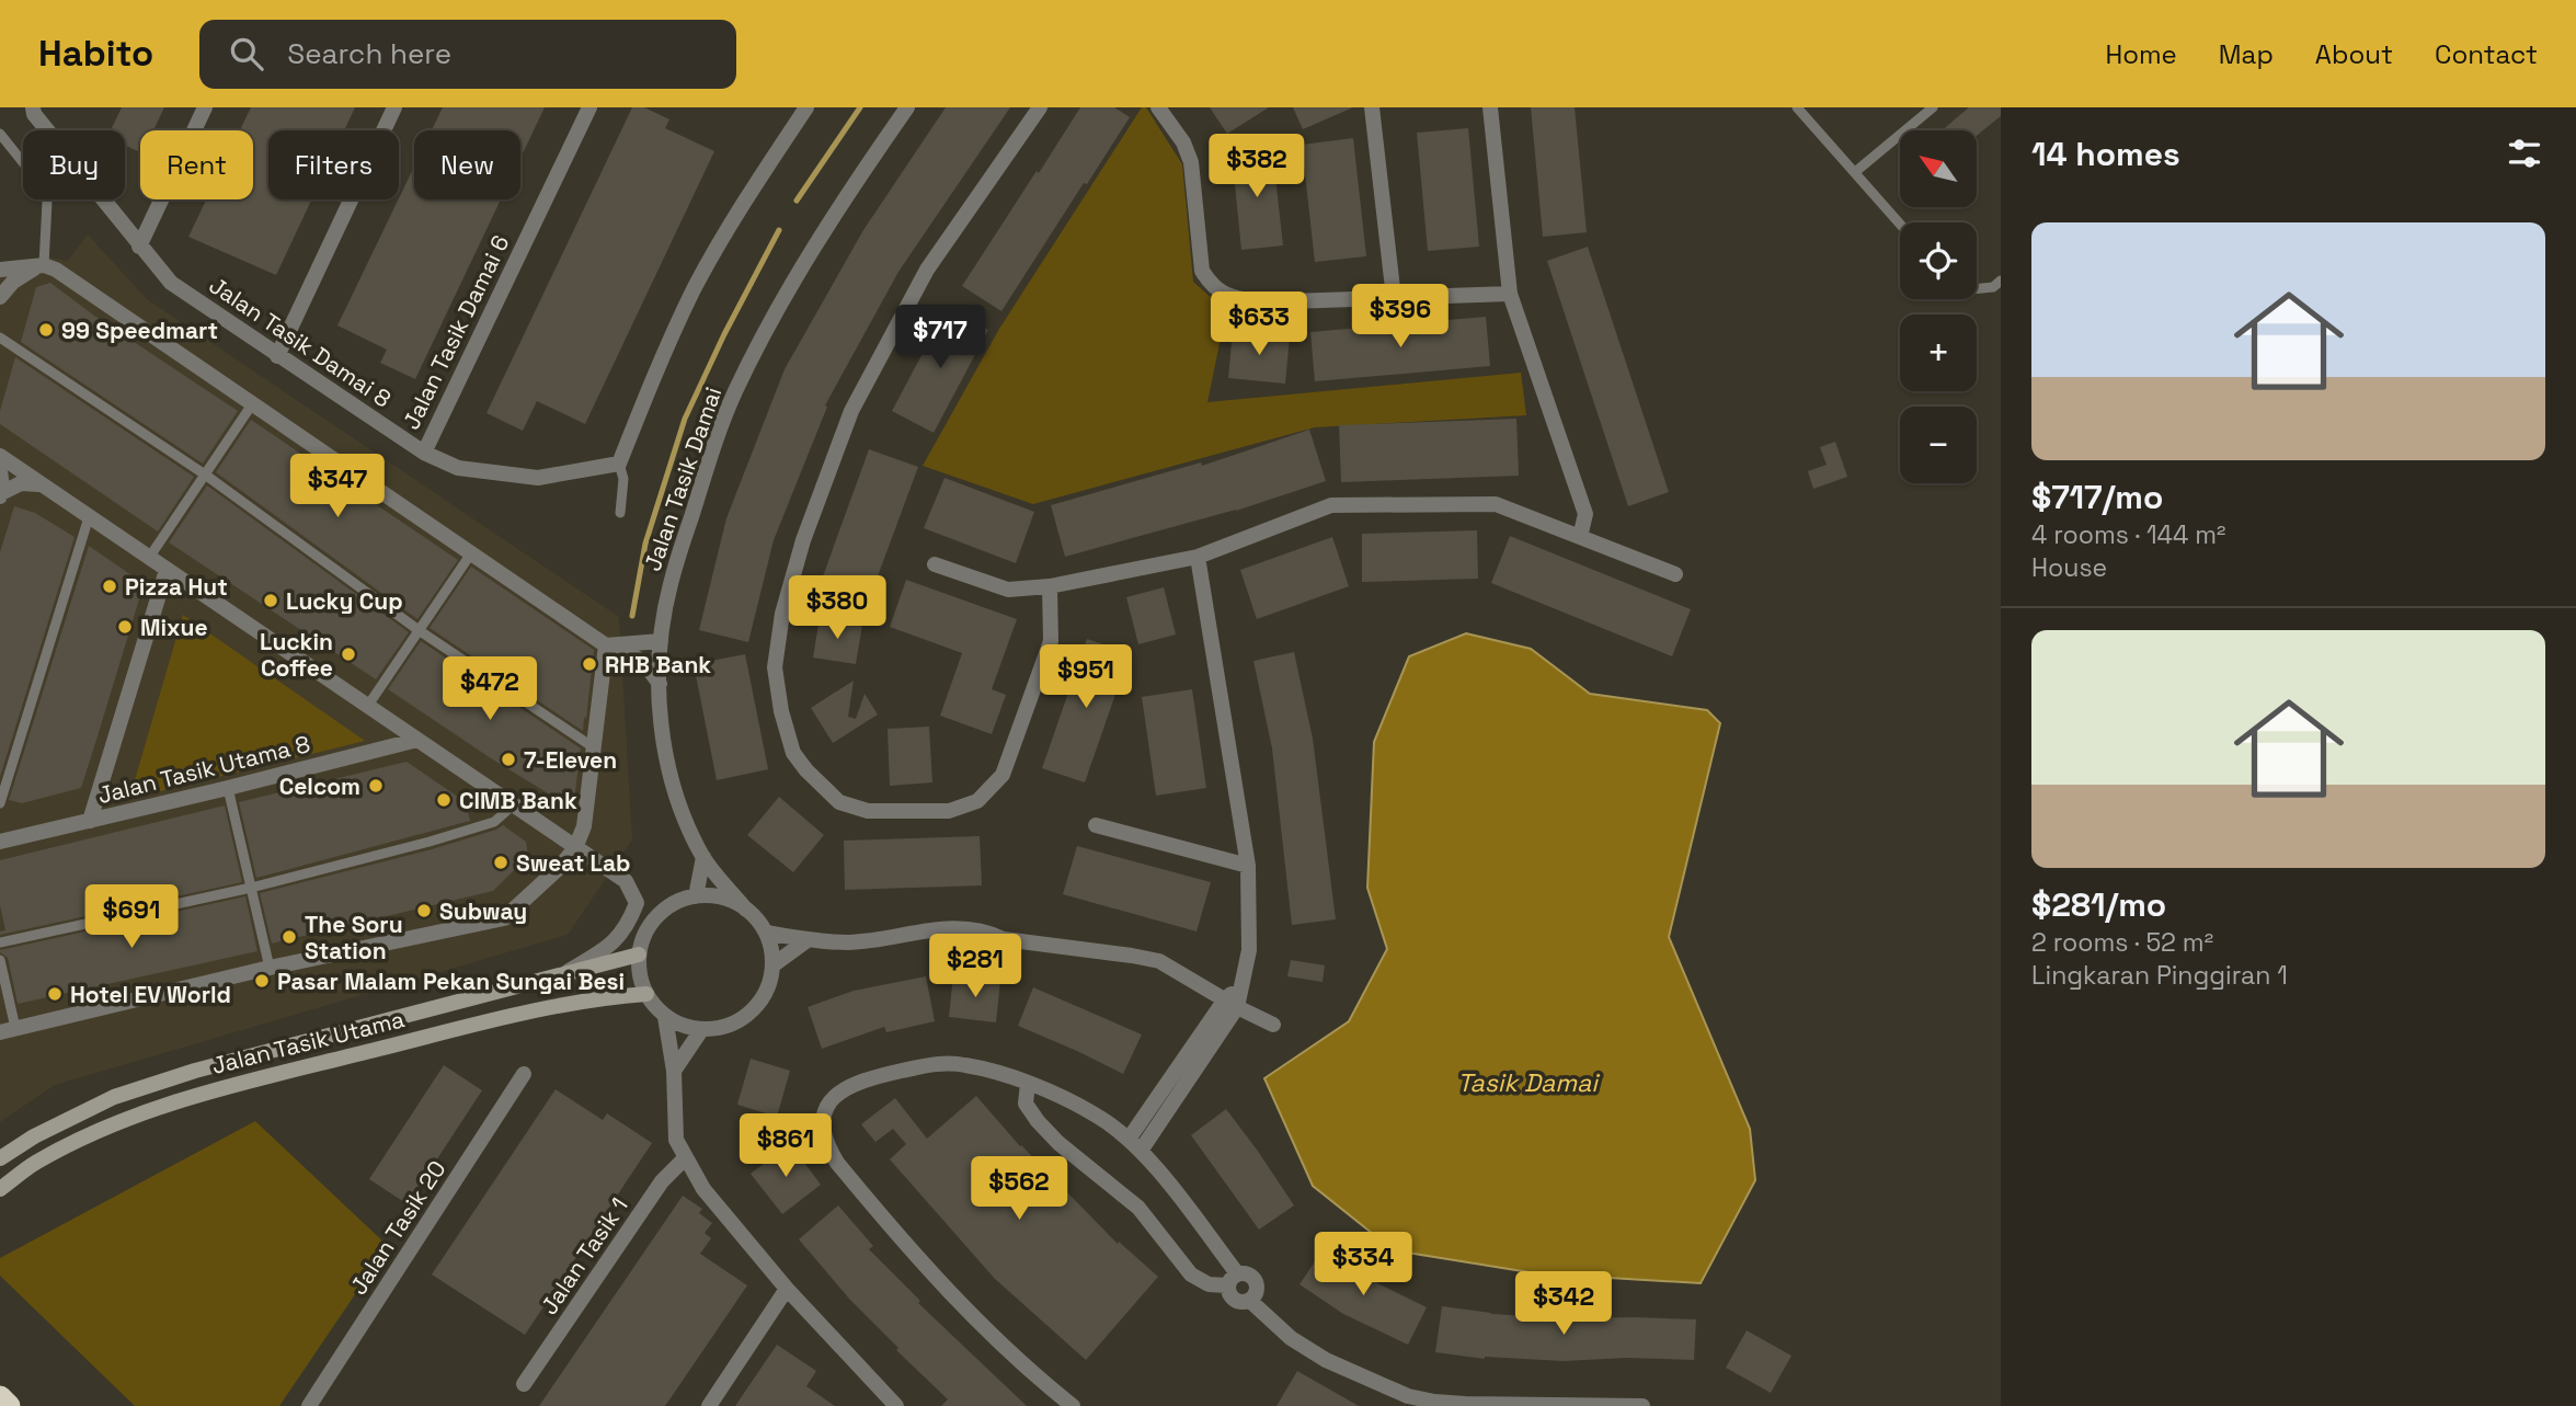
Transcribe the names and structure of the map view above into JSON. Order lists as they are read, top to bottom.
{
  "streets": {
    "street": [
      "Jalan Tasik Damai 6",
      "Jalan Tasik Damai 8",
      "Jalan Tasik Damai",
      "Jalan Tasik Utama 8",
      "Jalan Tasik Utama",
      "Jalan Tasik 20",
      "Jalan Tasik 1"
    ]
  },
  "crossings": [
    ["Jalan Tasik Damai 6", "Jalan Tasik Damai 8"],
    ["Jalan Tasik Damai", "Jalan Tasik Utama"]
  ],
  "water": ["Tasik Damai"],
  "places": [
    "99 Speedmart",
    "Pizza Hut",
    "Lucky Cup",
    "Mixue",
    "Luckin Coffee",
    "RHB Bank",
    "7-Eleven",
    "Celcom",
    "CIMB Bank",
    "Sweat Lab",
    "Subway",
    "The Soru Station",
    "Pasar Malam Pekan Sungai Besi",
    "Hotel EV World"
  ],
  "north": "top left",
  "page": {
    "header": "Habito",
    "search": "Search here",
    "nav": [
      "Home",
      "Map",
      "About",
      "Contact"
    ],
    "heading": "14 homes",
    "map_buttons": ["+", "−"],
    "chip": [
      "Buy",
      "Rent",
      "Filters",
      "New"
    ],
    "price": [
      "$382",
      "$396",
      "$633",
      "$717",
      "$347",
      "$380",
      "$951",
      "$472",
      "$691",
      "$281",
      "$861",
      "$562",
      "$334",
      "$342"
    ],
    "list": [
      {
        "name": "$717/mo",
        "note": "4 rooms · 144 m² · House"
      },
      {
        "name": "$281/mo",
        "note": "2 rooms · 52 m² · Lingkaran Pinggiran 1"
      }
    ]
  }
}
